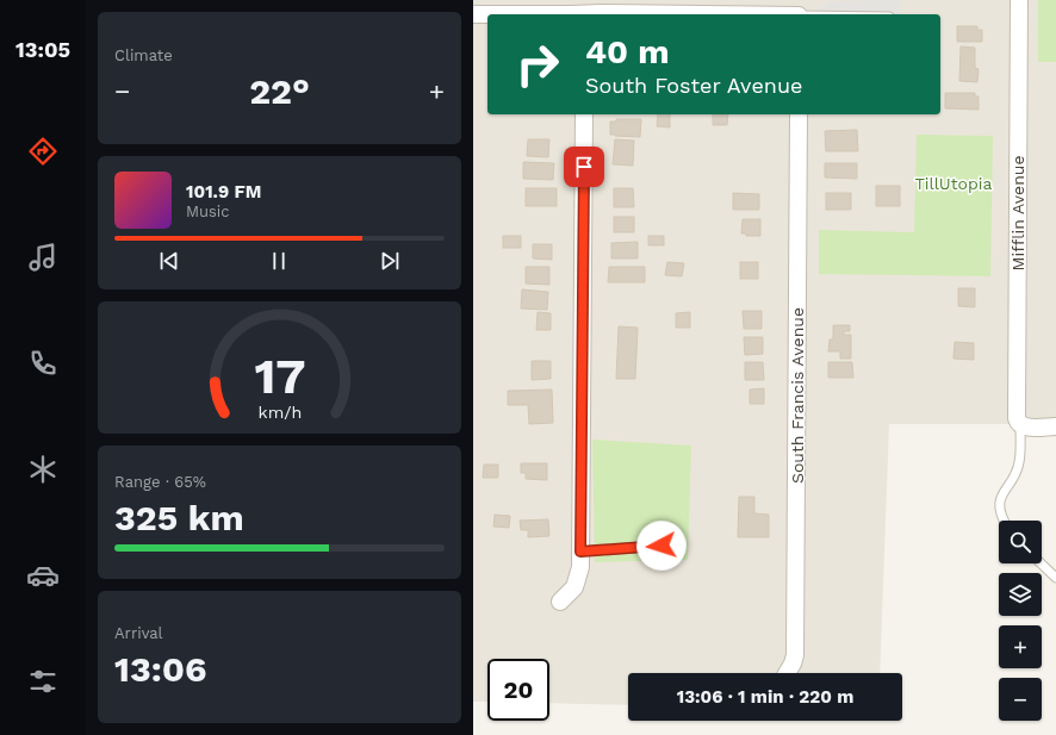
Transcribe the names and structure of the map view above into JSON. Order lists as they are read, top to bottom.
{
  "streets": {
    "street": ["Mifflin Avenue", "South Francis Avenue"]
  },
  "parks": ["TillUtopia"],
  "page": {
    "tabs": "13:05",
    "tile": [
      "Climate",
      ["Range · 65%", "325 km"],
      ["Arrival", "13:06"]
    ],
    "turn": ["40 m", "South Foster Avenue"],
    "heat": ["−", "22°", "+"],
    "song": ["101.9 FM", "Music"],
    "map_buttons": ["+", "−"],
    "limit": "20",
    "trip": "13:06 · 1 min · 220 m",
    "gauge": ["17", "km/h"]
  }
}
